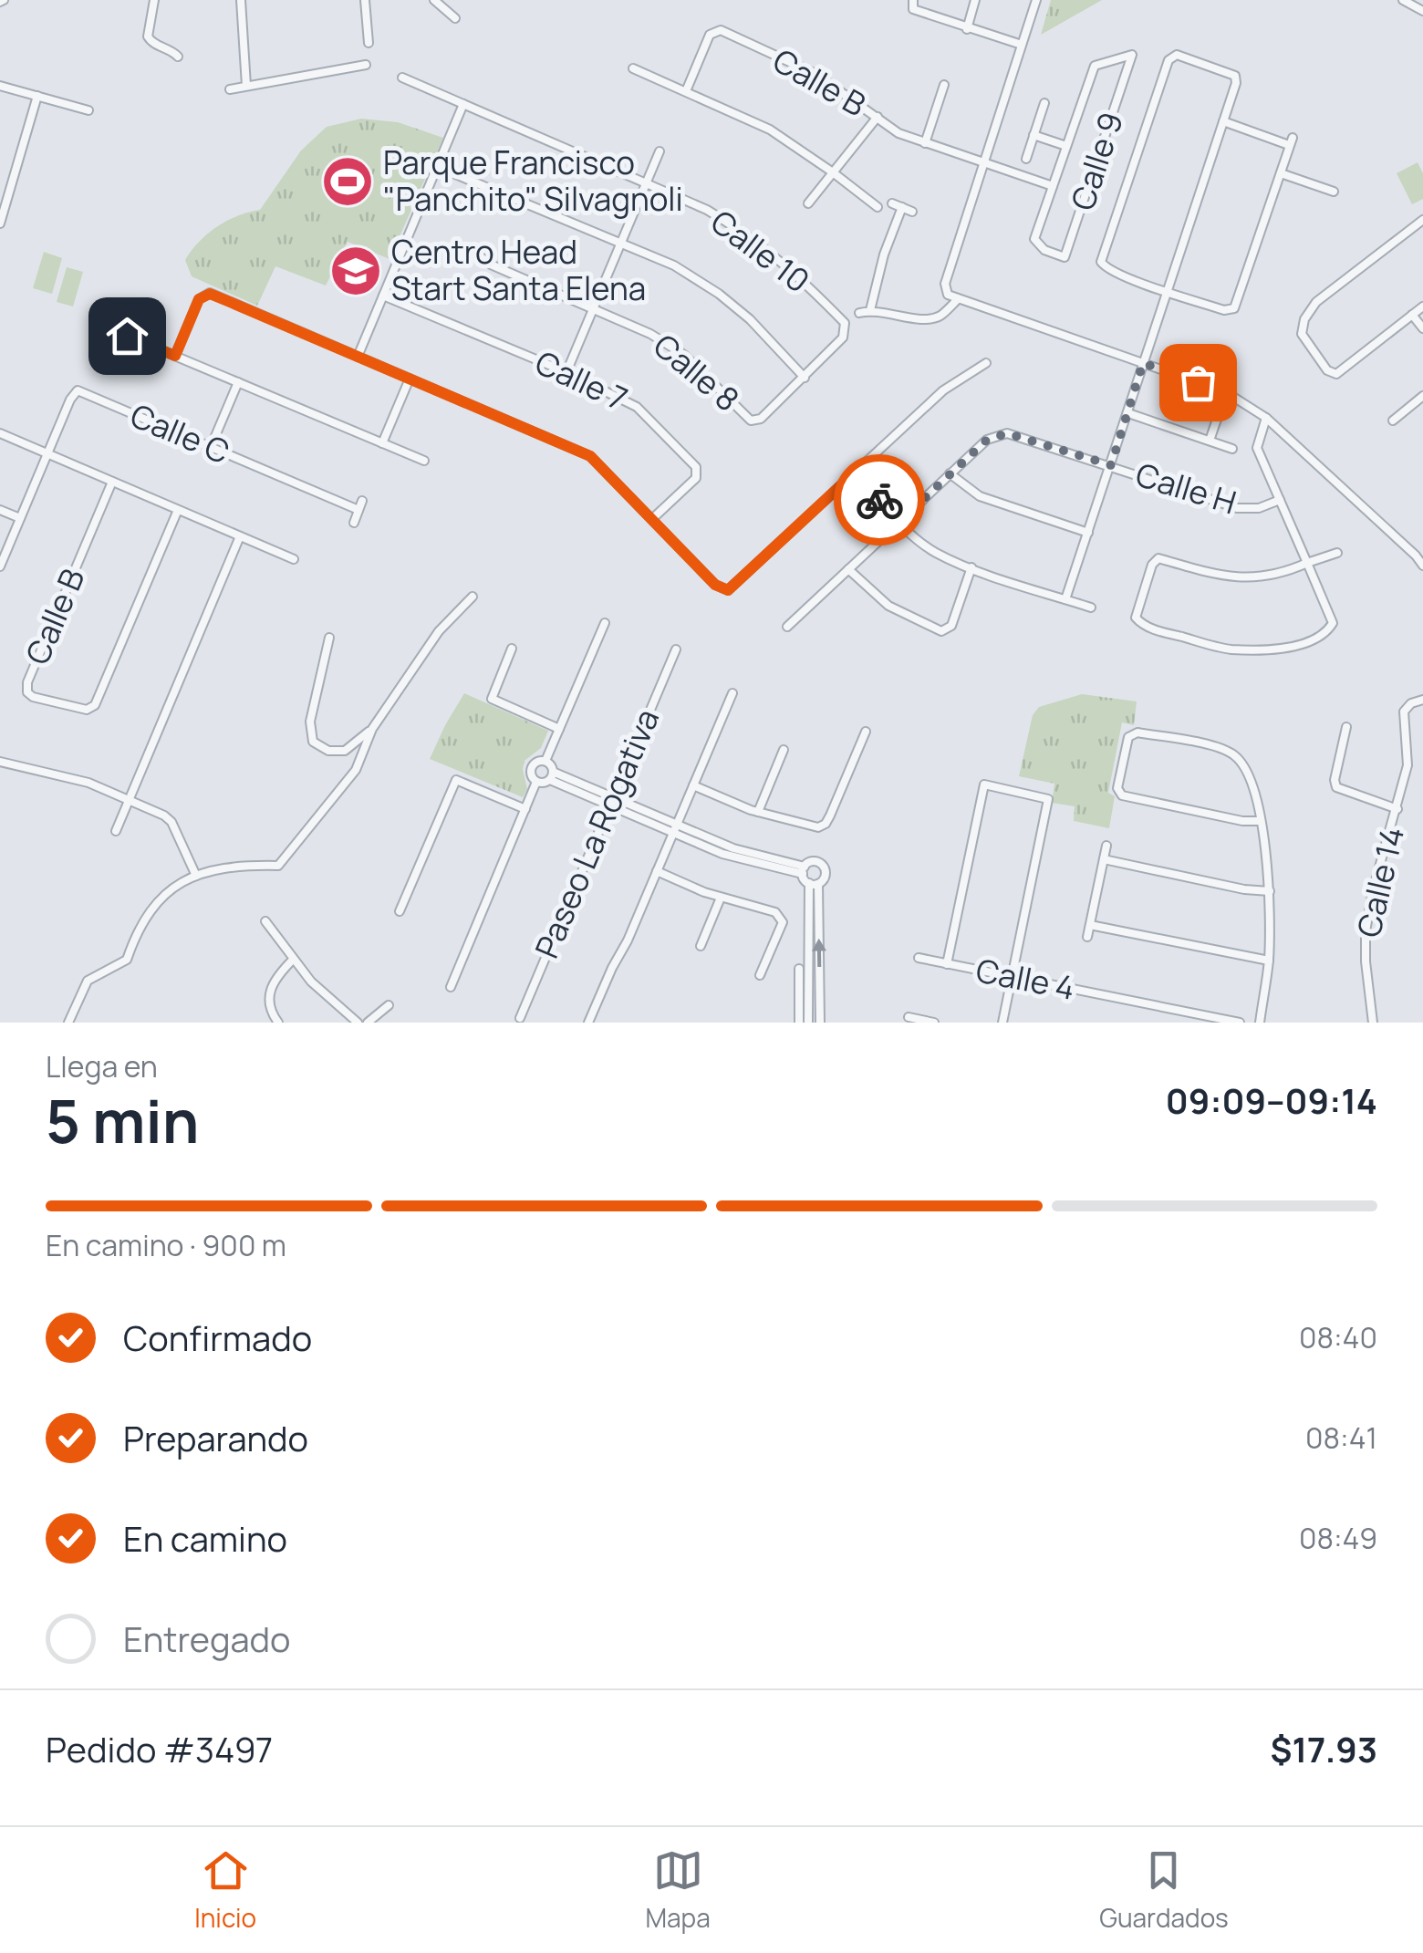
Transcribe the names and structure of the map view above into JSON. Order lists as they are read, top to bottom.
{
  "streets": {
    "street": [
      "Calle B",
      "Calle 9",
      "Calle 10",
      "Calle 8",
      "Calle 7",
      "Calle C",
      "Calle H",
      "Paseo La Rogativa",
      "Calle 14",
      "Calle 4"
    ]
  },
  "crossings": [
    ["Calle 10", "Calle 8"]
  ],
  "places": {
    "sports": ["Parque Francisco \"Panchito\" Silvagnoli"],
    "school or university": ["Centro Head Start Santa Elena"]
  },
  "page": {
    "heading": ["5 min", "Llega en", "09:09–09:14"],
    "panel": ["Pedido #3497", "$17.93"],
    "bar": "En camino · 900 m",
    "list": [
      ["Confirmado", "08:40"],
      ["Preparando", "08:41"],
      ["En camino", "08:49"],
      "Entregado"
    ],
    "tabs": ["Inicio", "Mapa", "Guardados"]
  }
}
